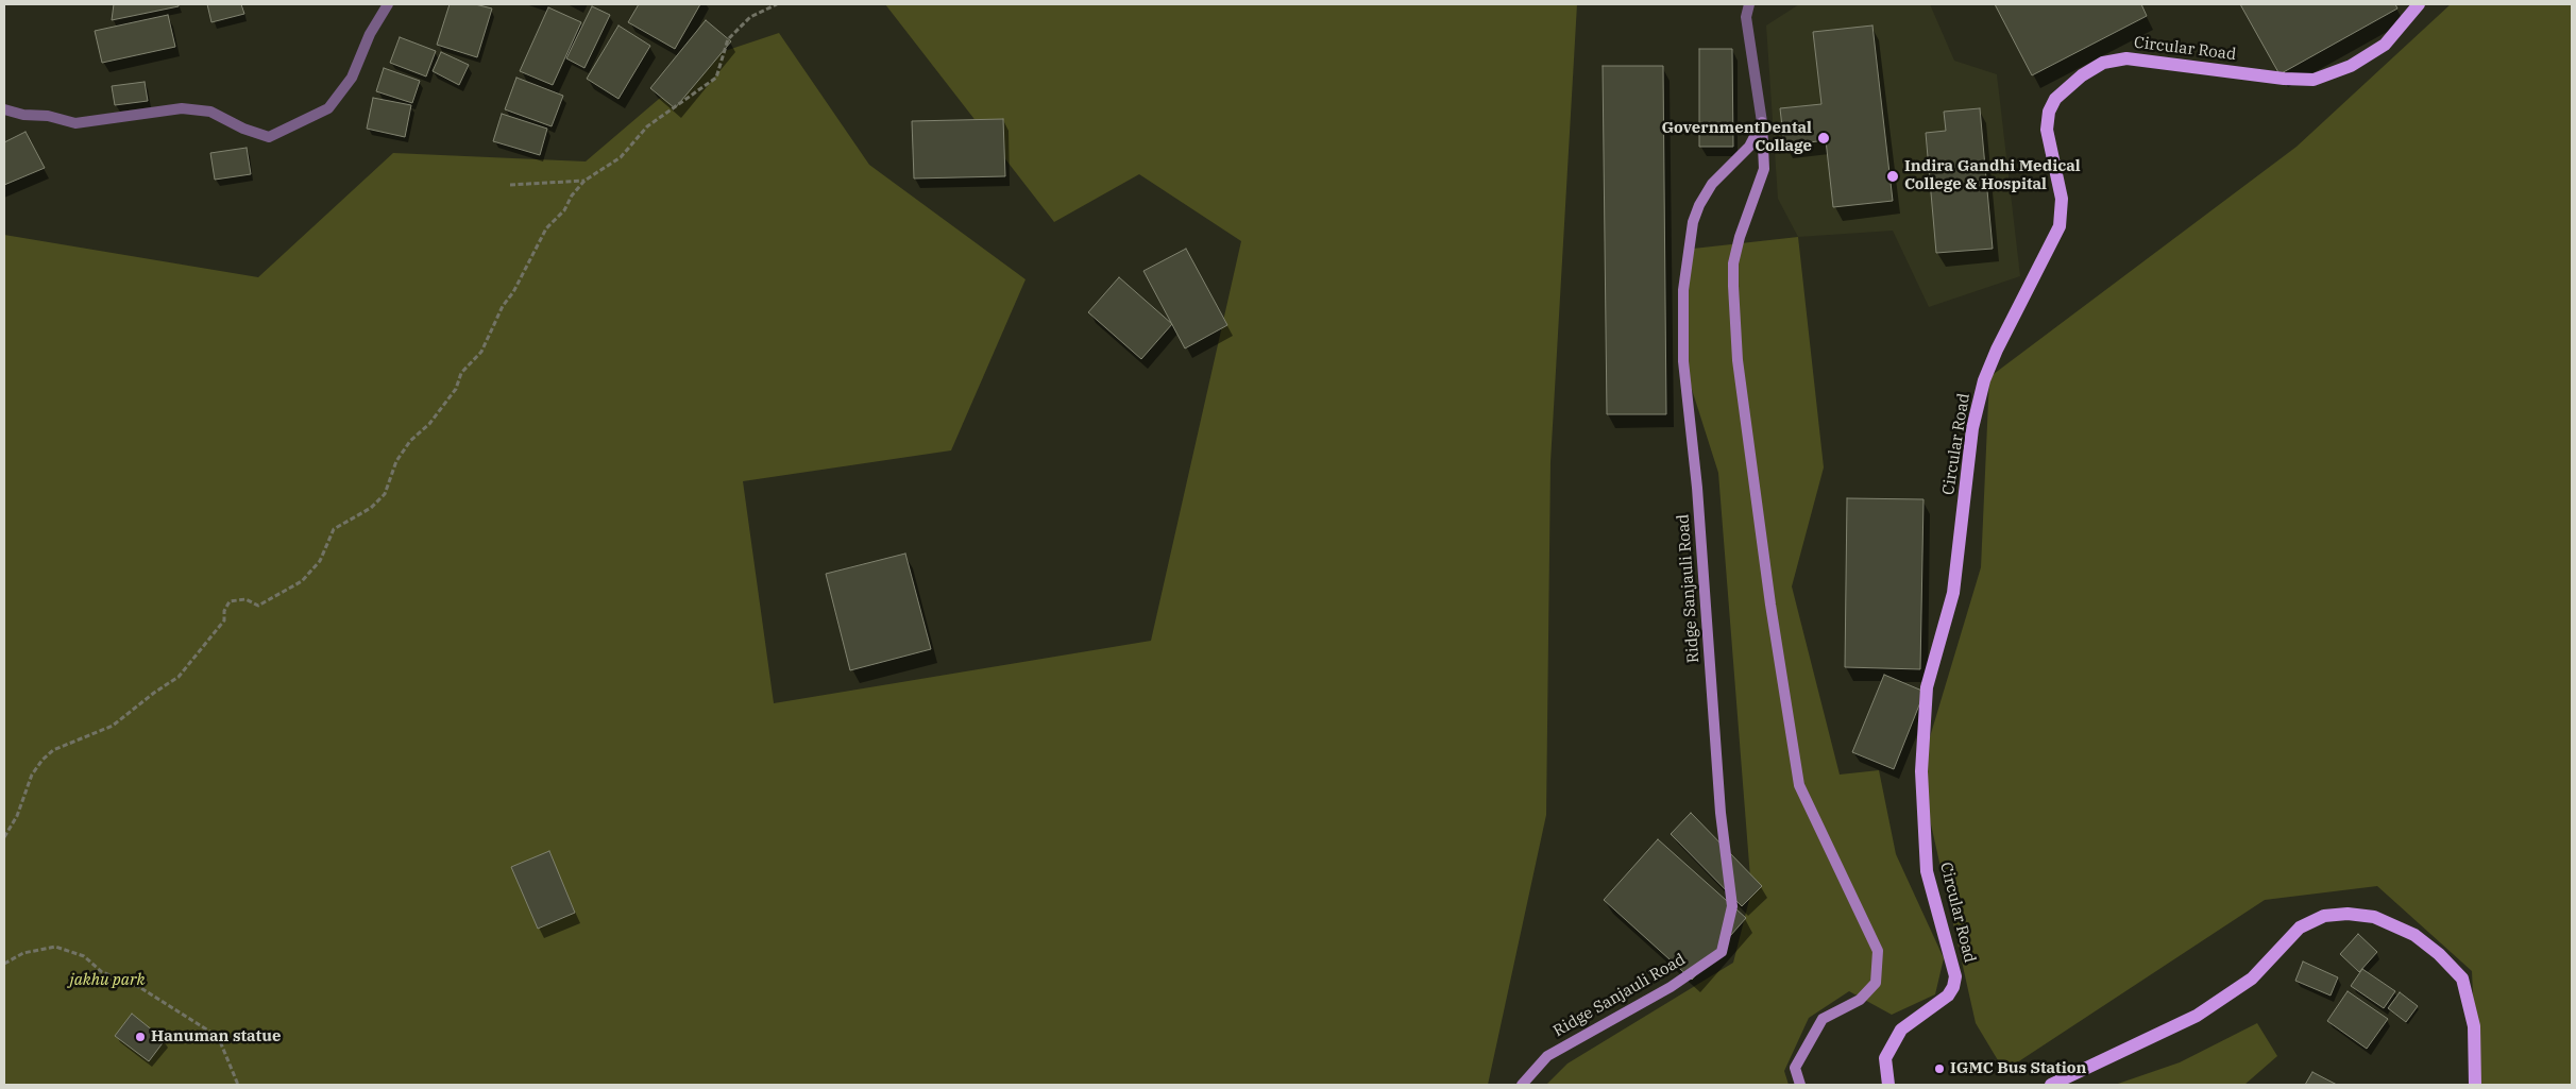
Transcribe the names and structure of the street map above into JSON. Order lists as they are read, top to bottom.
{
  "streets": {
    "main road": ["Circular Road"],
    "street": ["Ridge Sanjauli Road"]
  },
  "parks": ["jakhu park"],
  "places": [
    "GovernmentDental Collage",
    "Indira Gandhi Medical College & Hospital",
    "Hanuman statue",
    "IGMC Bus Station"
  ]
}
